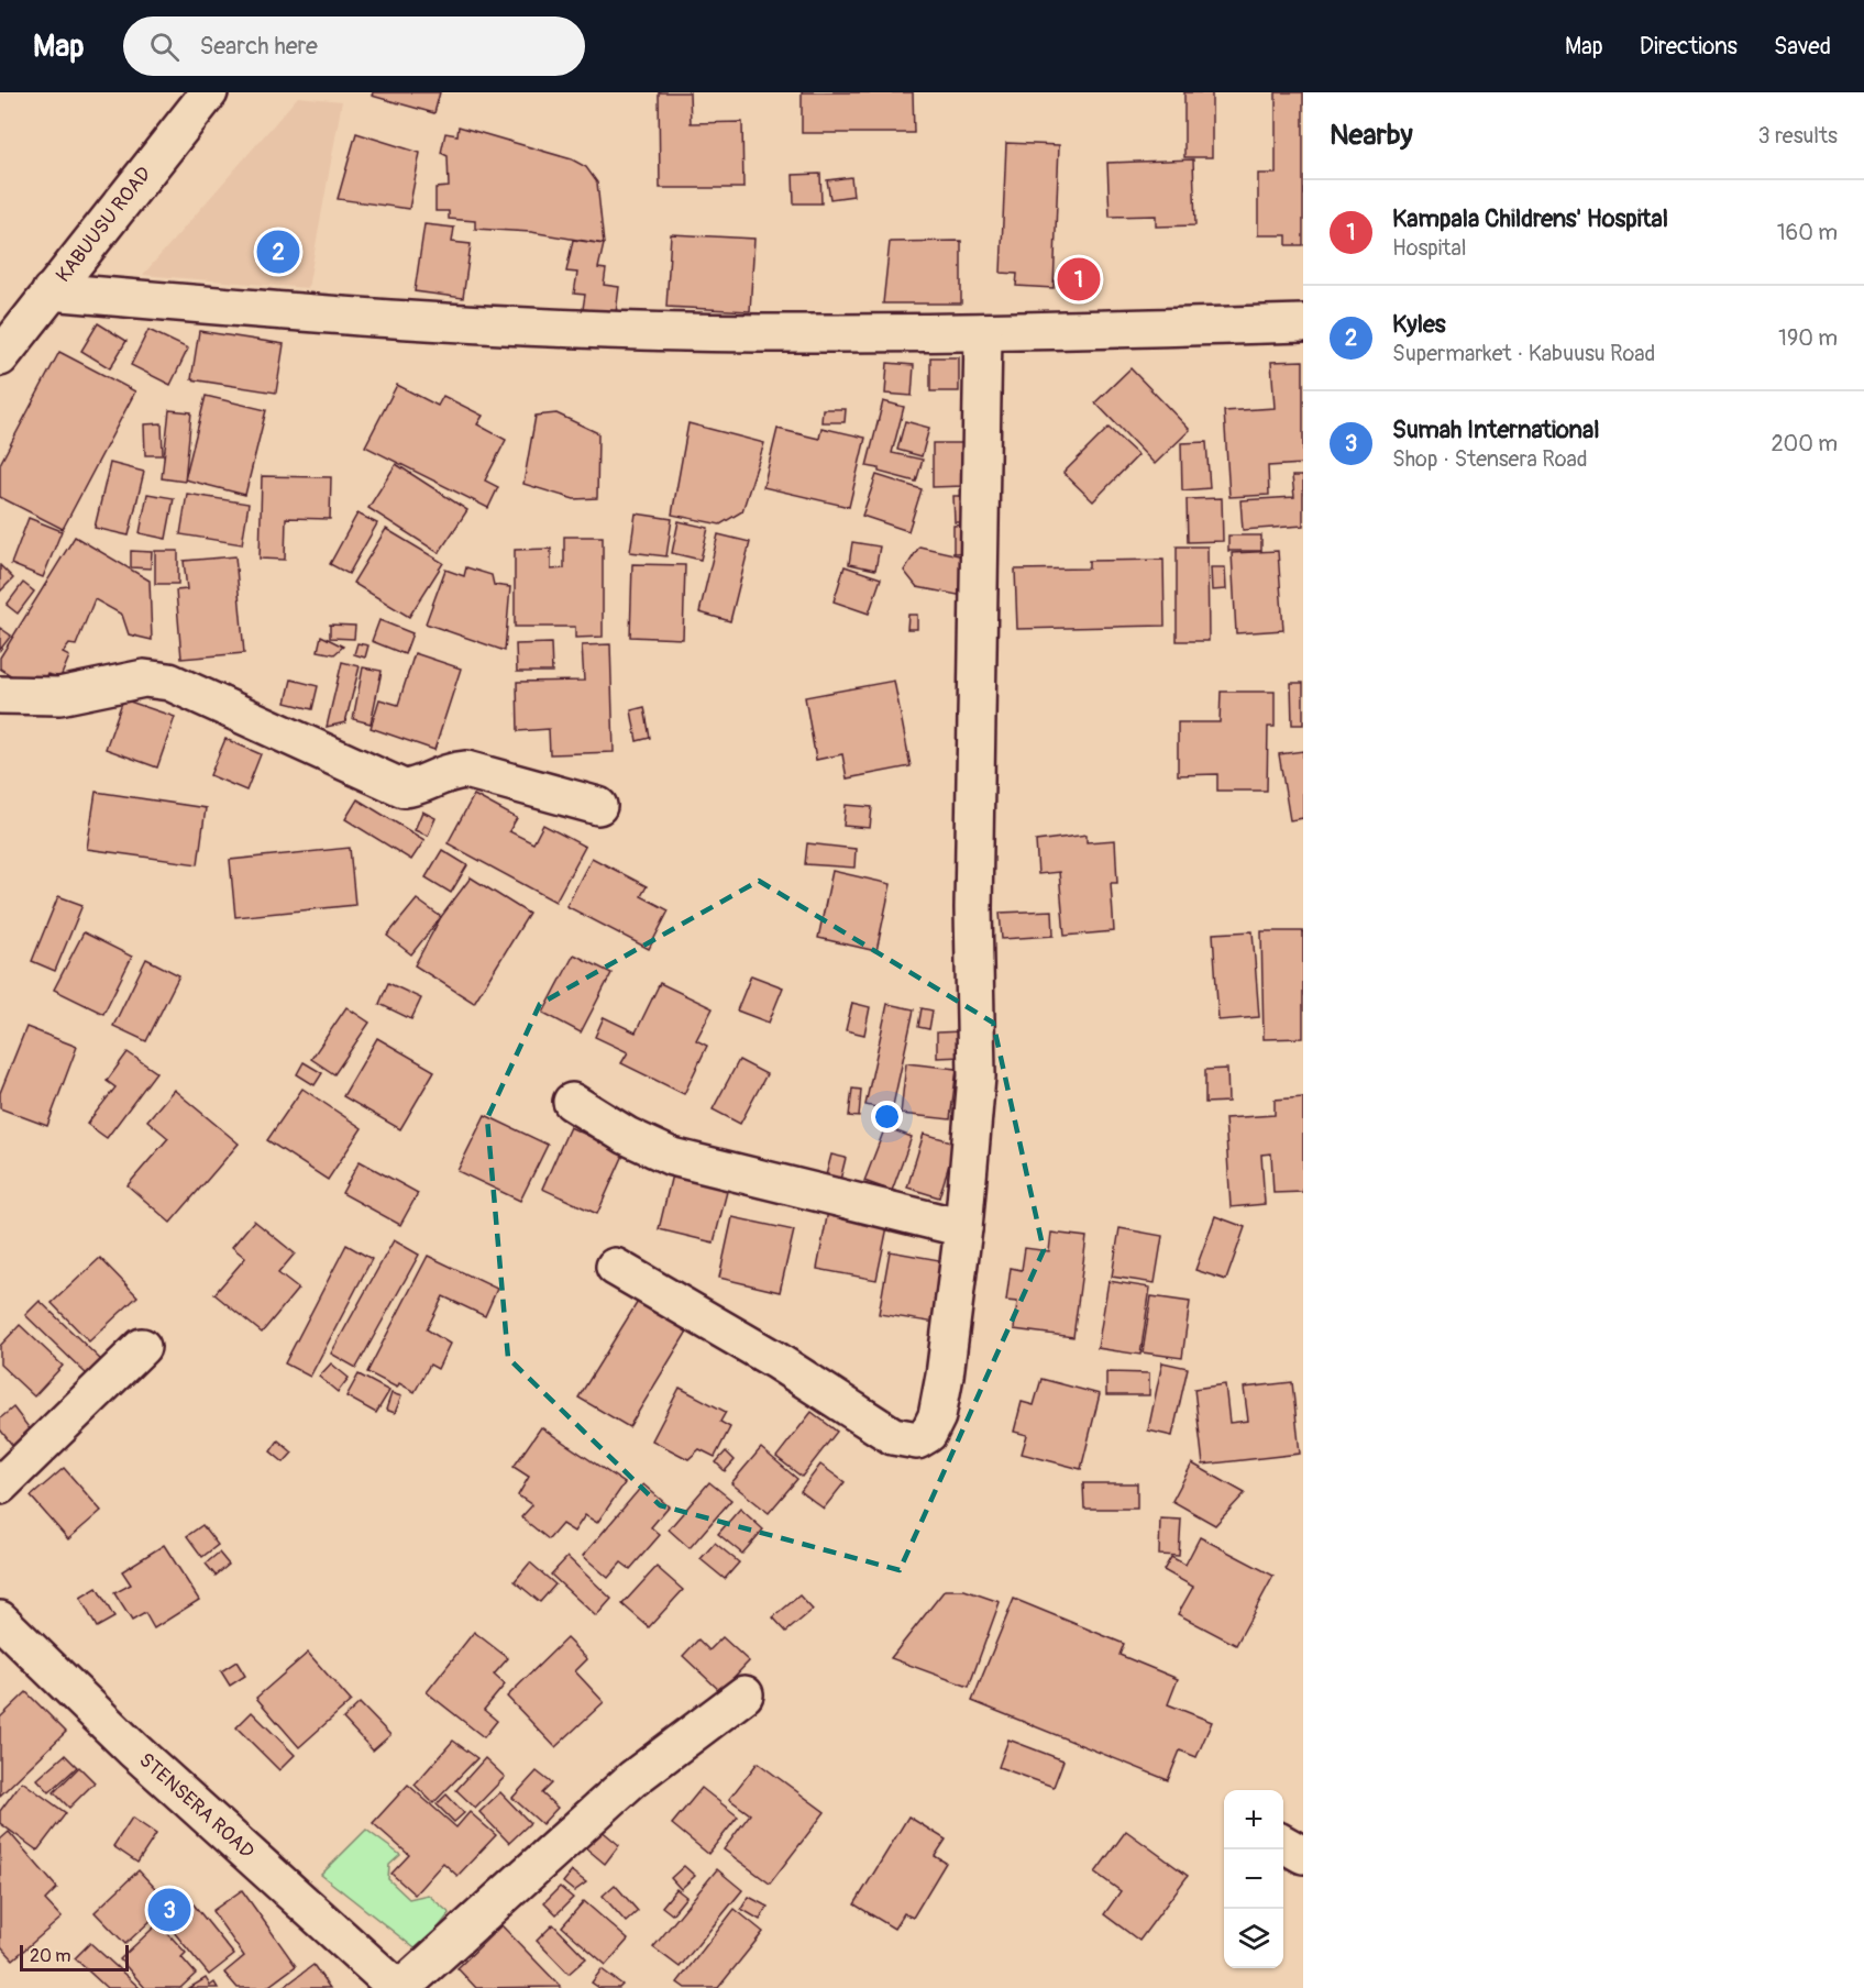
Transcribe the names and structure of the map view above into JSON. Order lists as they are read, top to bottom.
{
  "streets": {
    "street": ["KABUUSU ROAD", "STENSERA ROAD"]
  },
  "scale_bar": "20 m",
  "page": {
    "header": "Map",
    "search": "Search here",
    "nav": ["Map", "Directions", "Saved"],
    "heading": ["Nearby", "3 results"],
    "list": [
      {
        "mark": "1",
        "name": "Kampala Childrens' Hospital",
        "note": "Hospital",
        "value": "160 m"
      },
      {
        "mark": "2",
        "name": "Kyles",
        "note": "Supermarket · Kabuusu Road",
        "value": "190 m"
      },
      {
        "mark": "3",
        "name": "Sumah International",
        "note": "Shop · Stensera Road",
        "value": "200 m"
      }
    ],
    "pins": ["2", "1", "3"],
    "map_buttons": ["+", "−"],
    "scale": "20 m"
  }
}
